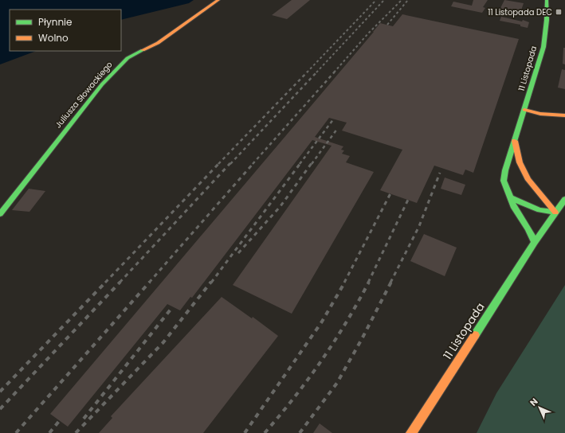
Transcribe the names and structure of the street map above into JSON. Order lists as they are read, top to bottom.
{
  "streets": {
    "main road": ["11 Listopada", "Juliusza Słowackiego"]
  },
  "places": {
    "transit": ["11 Listopada DEC"]
  },
  "legend": ["Płynnie", "Wolno"],
  "north": "top left"
}
